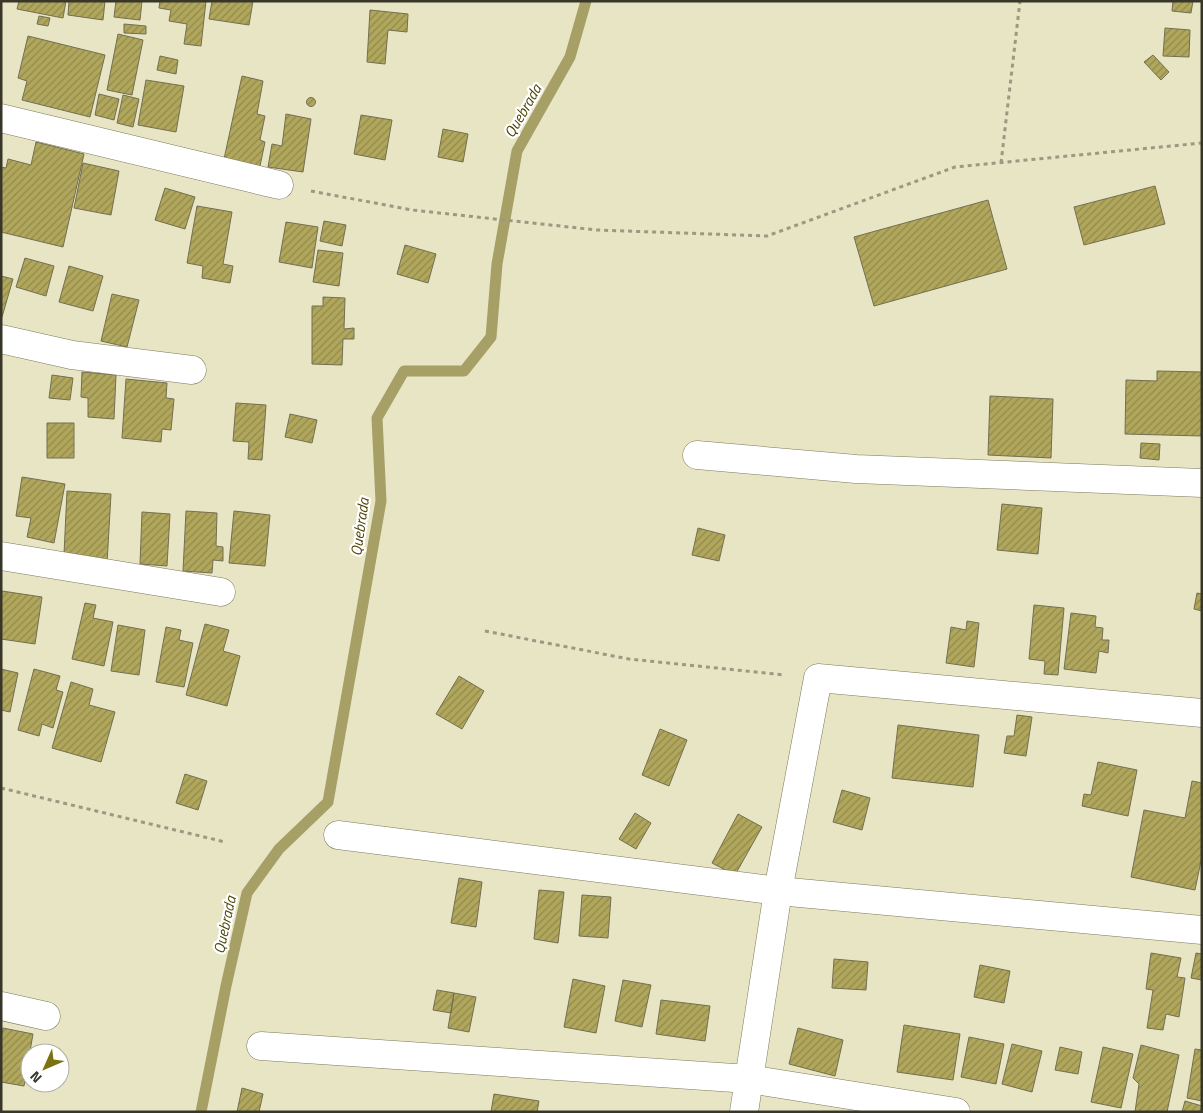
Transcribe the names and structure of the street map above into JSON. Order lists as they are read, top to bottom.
{
  "water": ["Quebrada"],
  "north": "bottom left"
}
